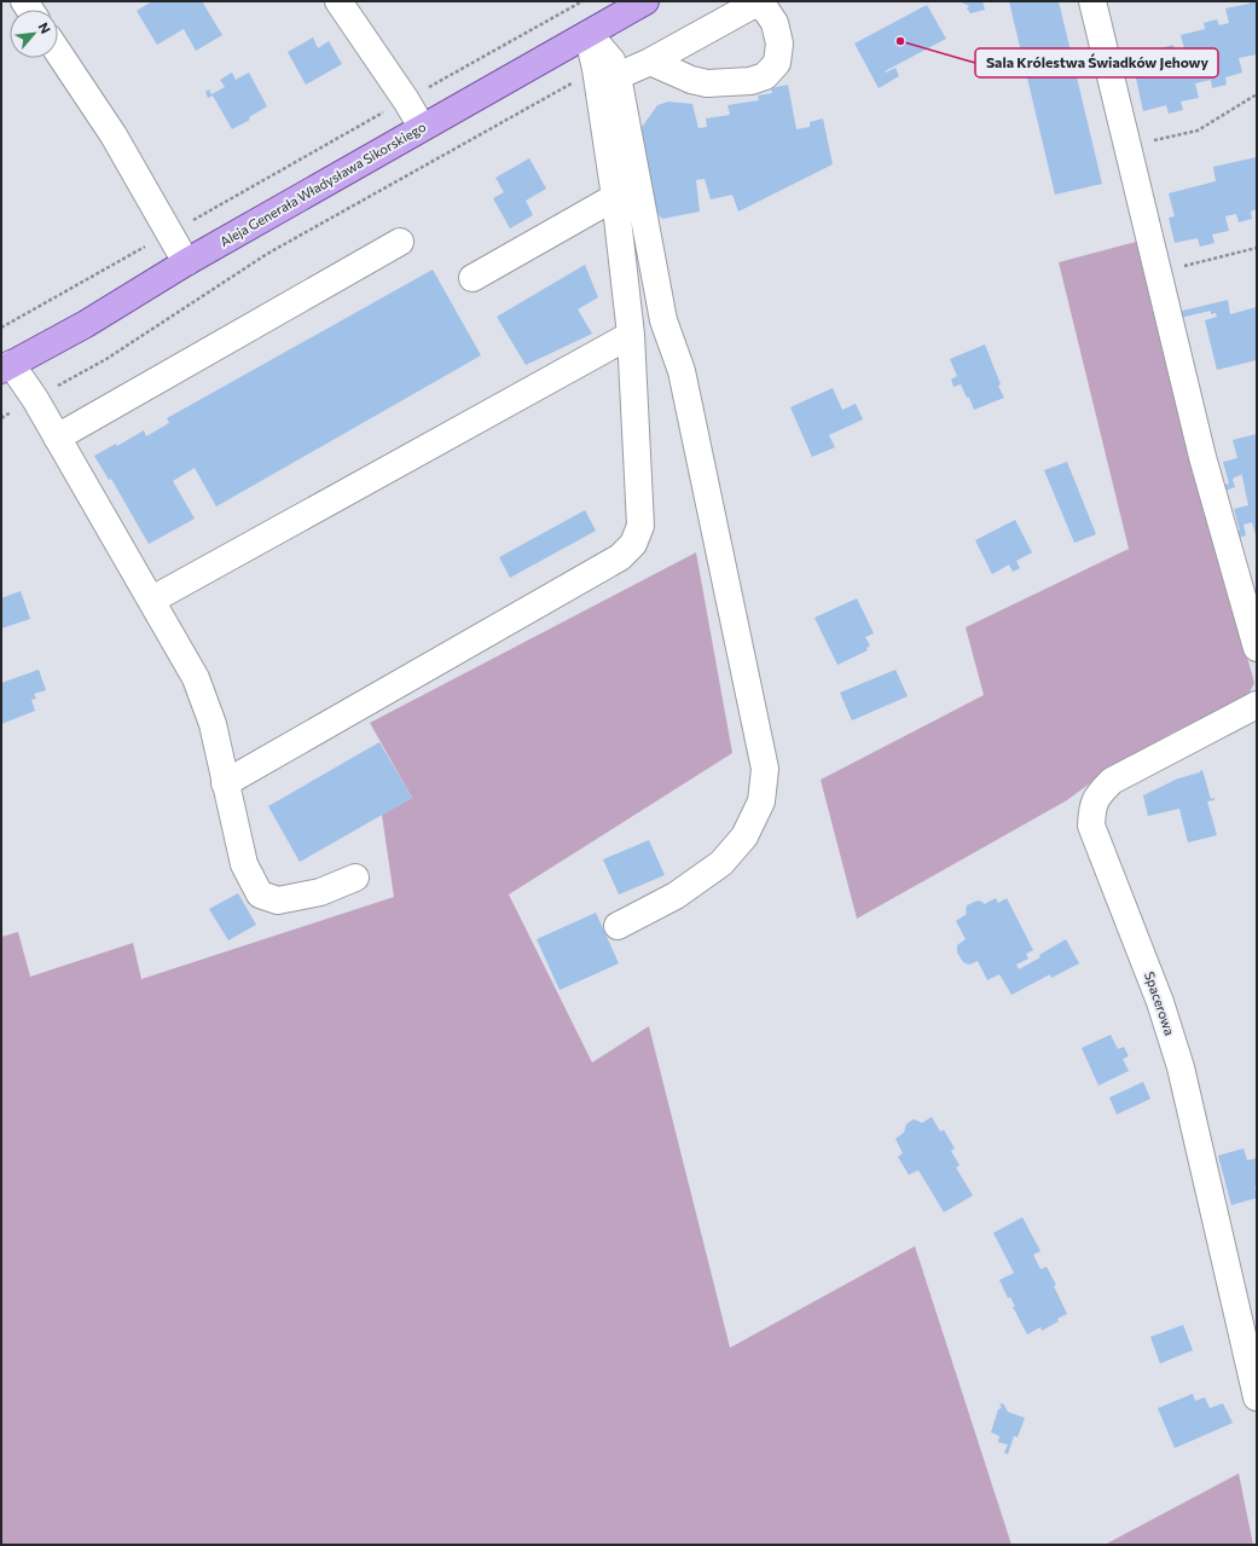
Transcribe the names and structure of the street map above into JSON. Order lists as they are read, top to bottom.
{
  "streets": {
    "main road": ["Aleja Generała Władysława Sikorskiego"],
    "street": ["Spacerowa"]
  },
  "places": ["Sala Królestwa Świadków Jehowy"],
  "north": "top right"
}
